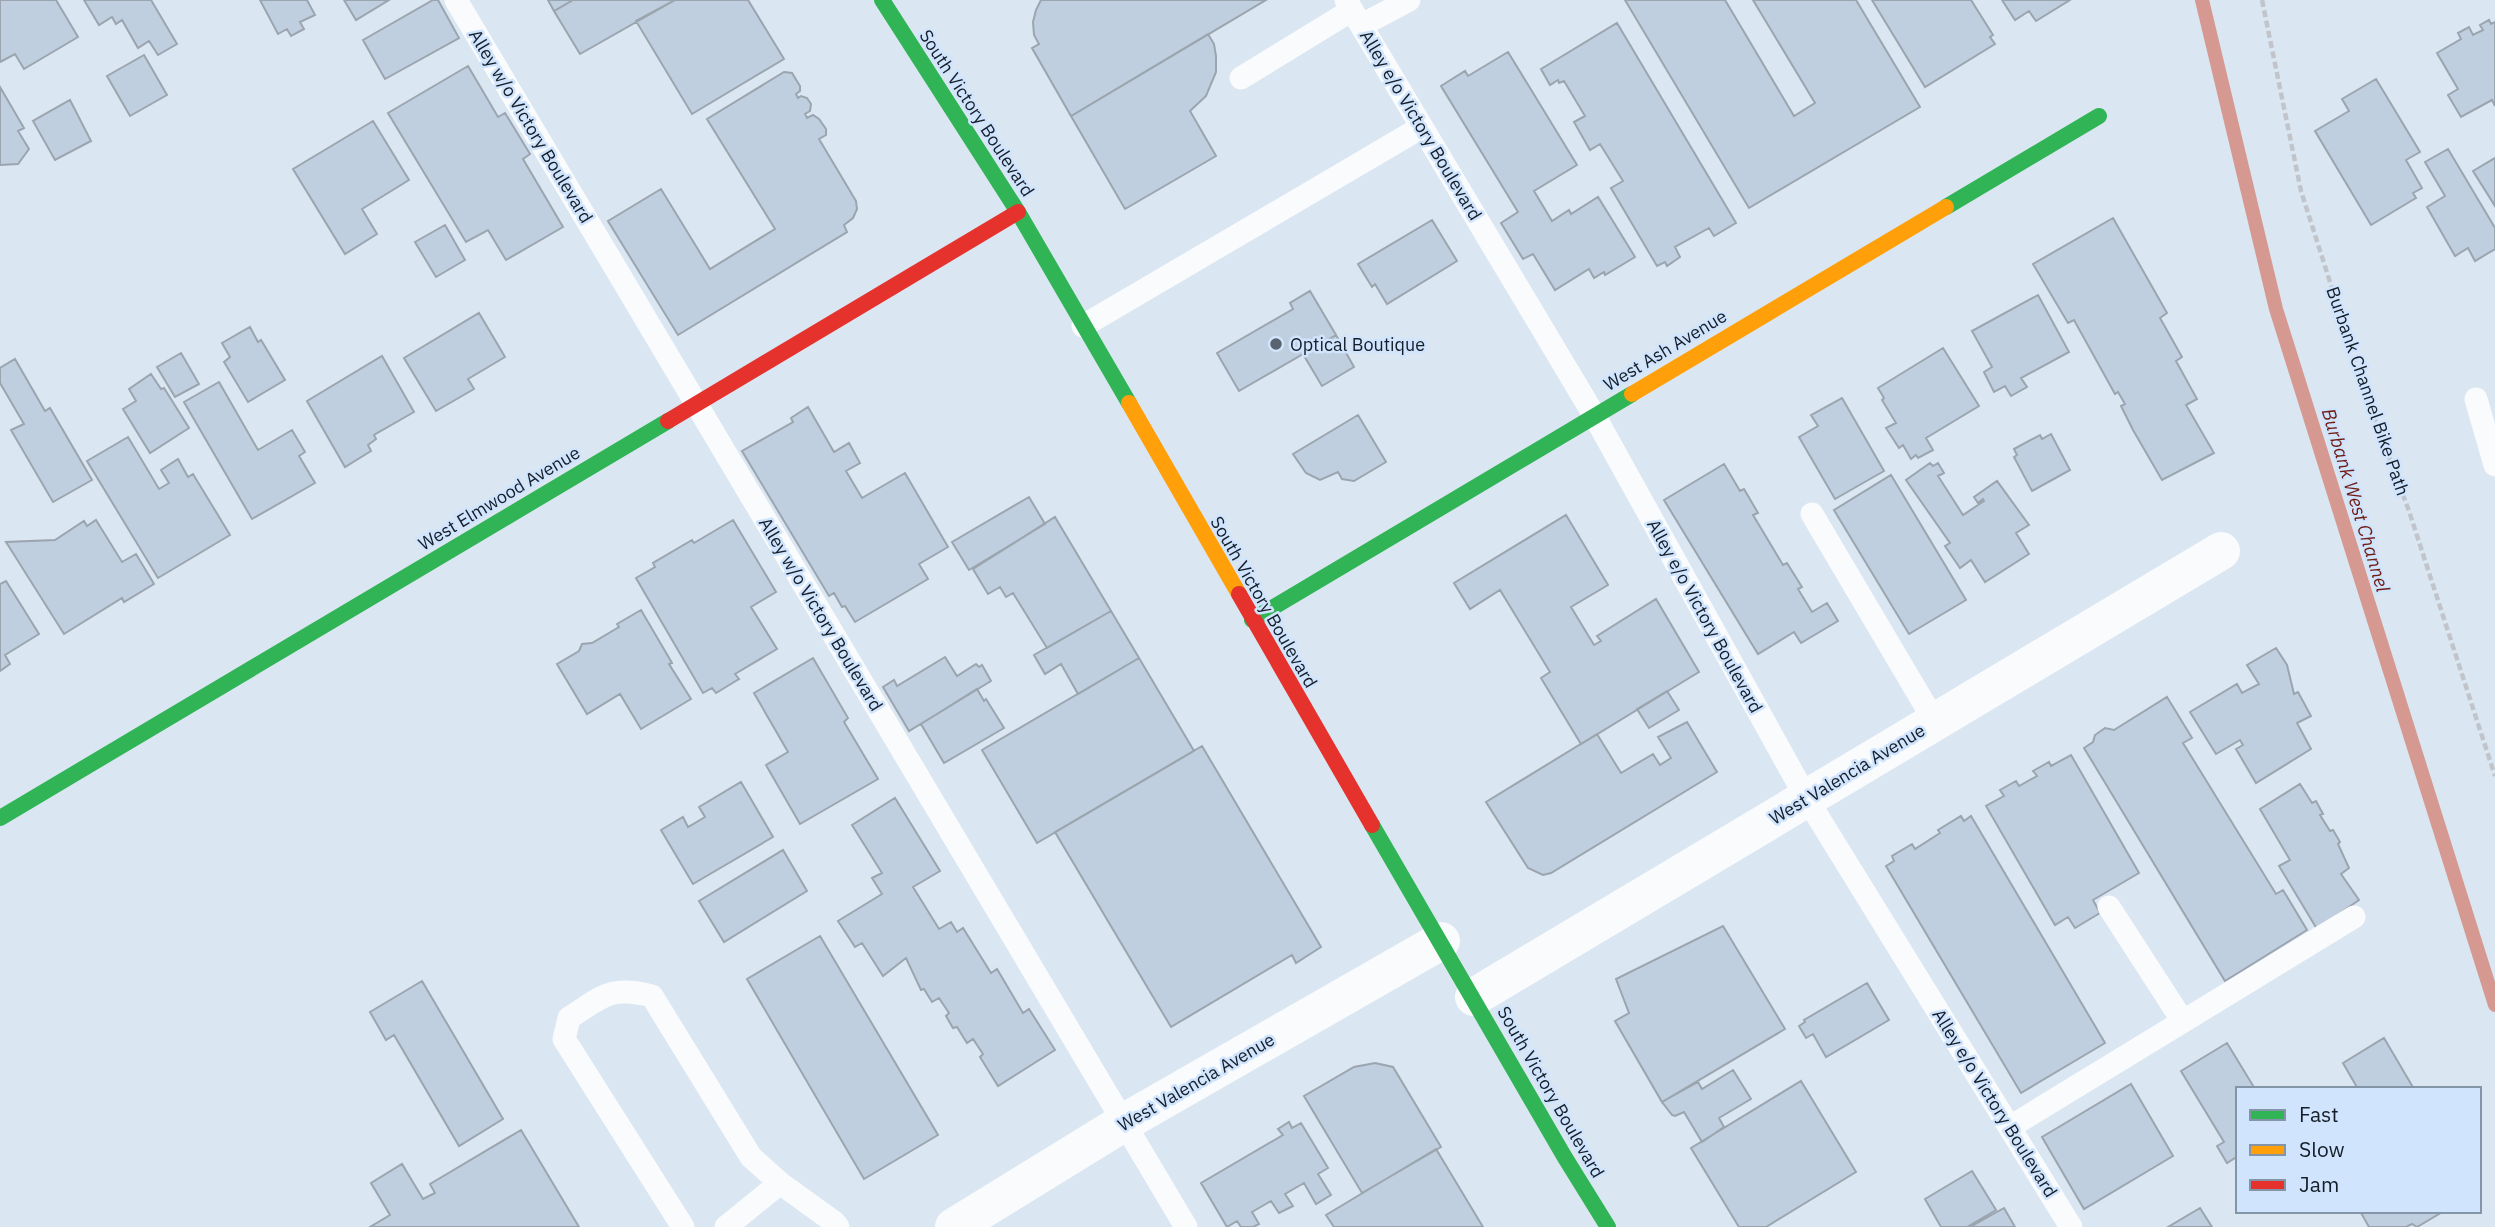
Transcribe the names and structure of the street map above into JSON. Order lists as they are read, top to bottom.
{
  "streets": {
    "street": [
      "South Victory Boulevard",
      "West Ash Avenue",
      "West Elmwood Avenue",
      "West Valencia Avenue"
    ],
    "lane": ["Alley e/o Victory Boulevard", "Alley w/o Victory Boulevard"],
    "path": ["Burbank Channel Bike Path"]
  },
  "crossings": [
    ["South Victory Boulevard", "West Ash Avenue"],
    ["South Victory Boulevard", "West Elmwood Avenue"],
    ["South Victory Boulevard", "West Valencia Avenue"],
    ["Alley e/o Victory Boulevard", "West Ash Avenue"],
    ["Alley e/o Victory Boulevard", "West Valencia Avenue"],
    ["Alley w/o Victory Boulevard", "West Elmwood Avenue"],
    ["Alley w/o Victory Boulevard", "West Valencia Avenue"]
  ],
  "water": ["Burbank West Channel"],
  "places": ["Optical Boutique"],
  "legend": ["Fast", "Slow", "Jam"]
}
